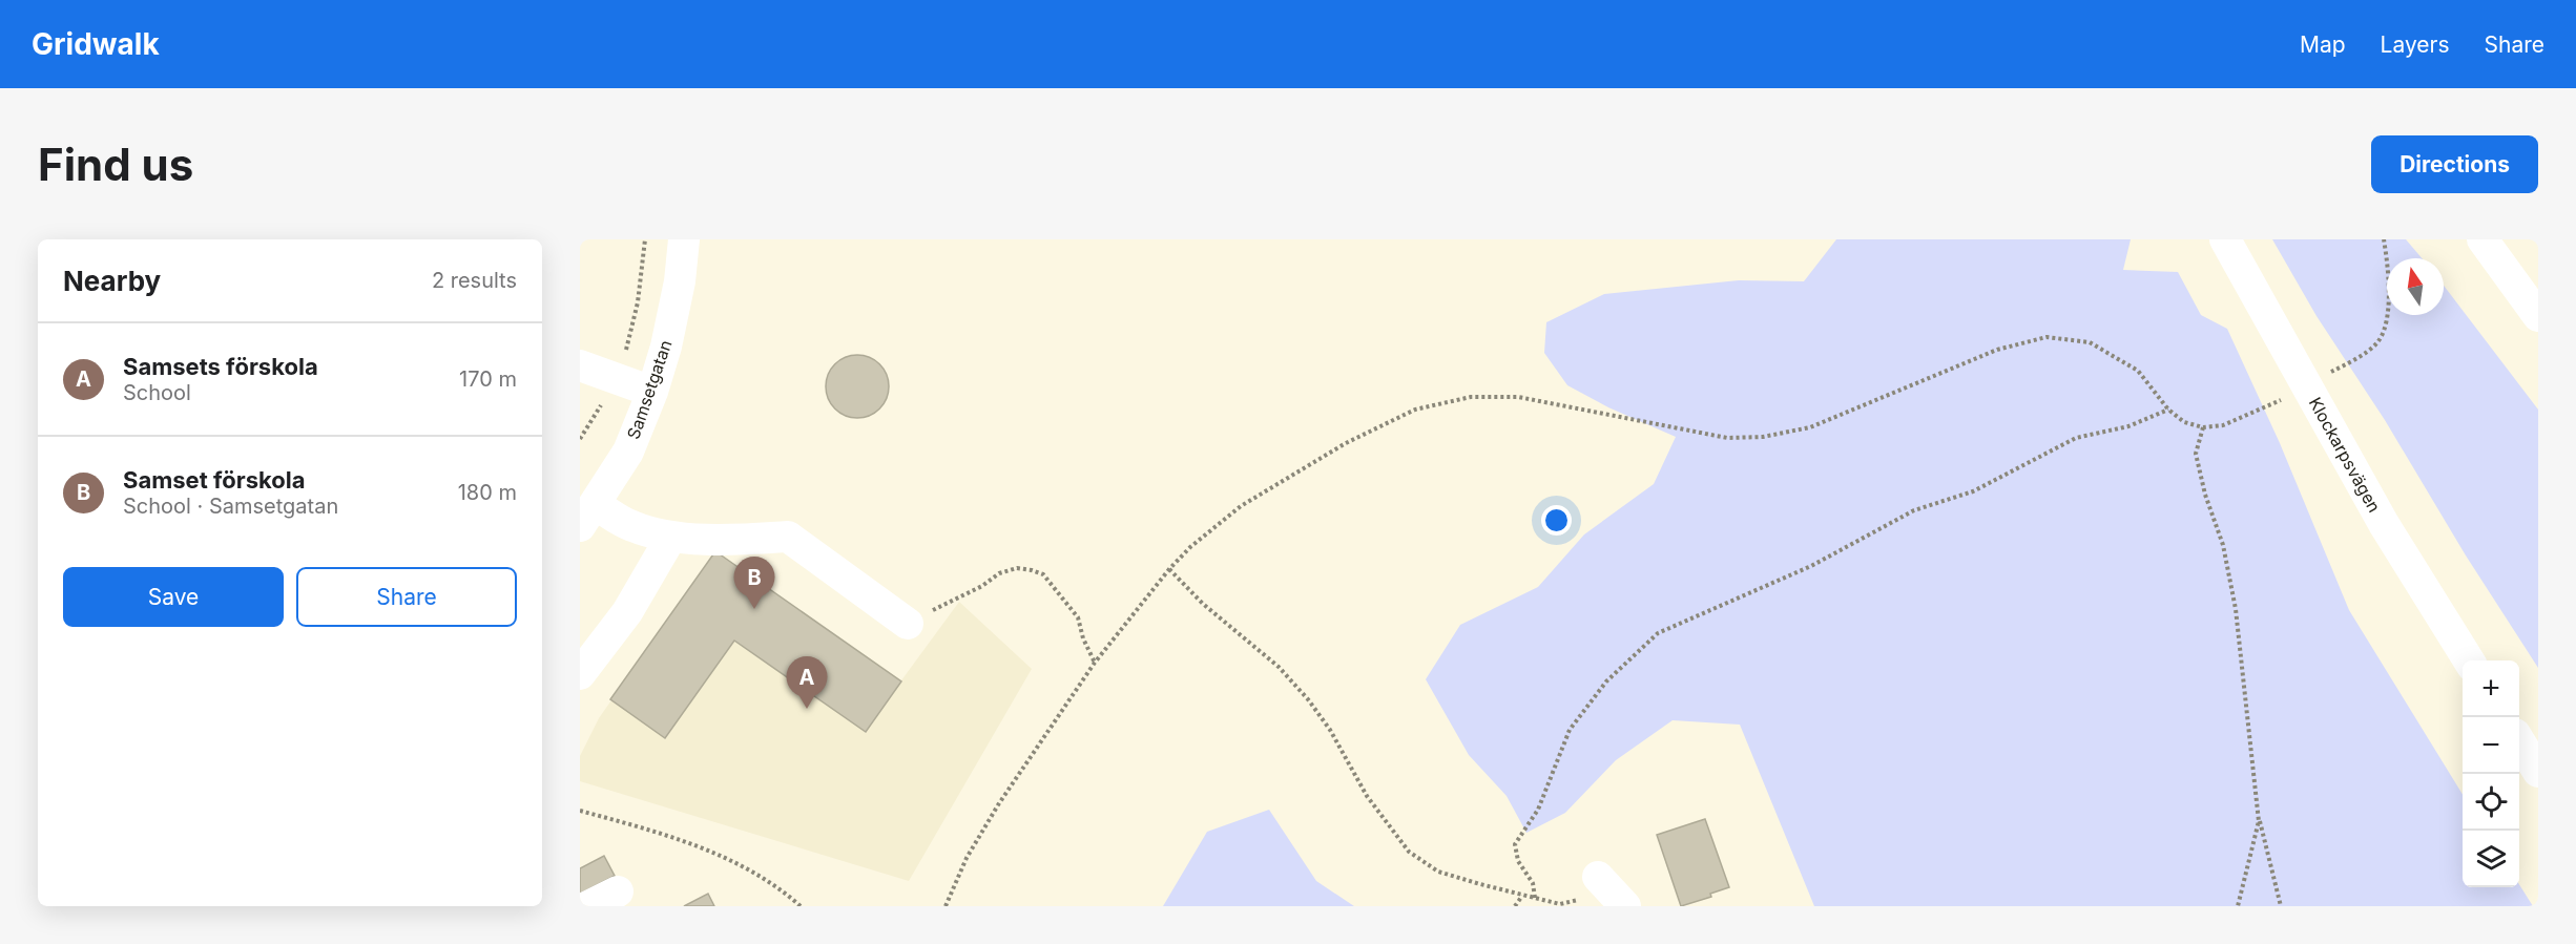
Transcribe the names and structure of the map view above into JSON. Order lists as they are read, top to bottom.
{
  "streets": {
    "street": ["Samsetgatan", "Klockarpsvägen"]
  },
  "north": "top",
  "page": {
    "header": "Gridwalk",
    "nav": ["Map", "Layers", "Share"],
    "buttons": [
      "Directions",
      ["Save", "Share"]
    ],
    "title": "Find us",
    "heading": ["Nearby", "2 results"],
    "list": [
      {
        "mark": "A",
        "name": "Samsets förskola",
        "note": "School",
        "value": "170 m"
      },
      {
        "mark": "B",
        "name": "Samset förskola",
        "note": "School · Samsetgatan",
        "value": "180 m"
      }
    ],
    "pins": ["B", "A"],
    "map_buttons": ["+", "−"]
  }
}
